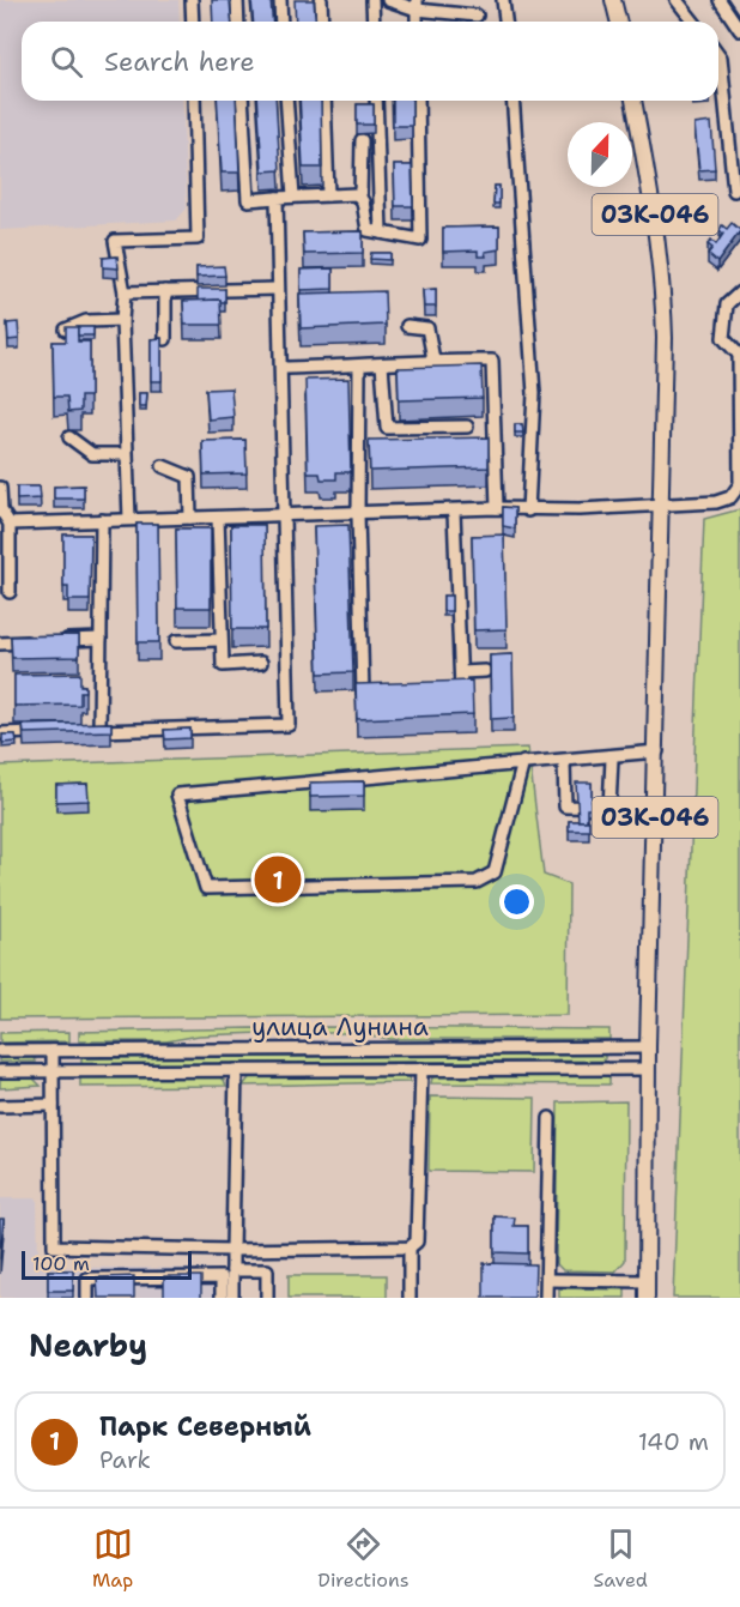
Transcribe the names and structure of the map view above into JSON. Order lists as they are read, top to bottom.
{
  "streets": {
    "main road": ["03К-046"],
    "street": ["улица Лунина"]
  },
  "crossings": [
    ["03К-046", "улица Лунина"]
  ],
  "scale_bar": "100 m",
  "north": "top",
  "page": {
    "search": "Search here",
    "pins": "1",
    "scale": "100 m",
    "heading": "Nearby",
    "list": [
      {
        "mark": "1",
        "name": "Парк Северный",
        "note": "Park",
        "value": "140 m"
      }
    ],
    "nav": ["Map", "Directions", "Saved"]
  }
}
